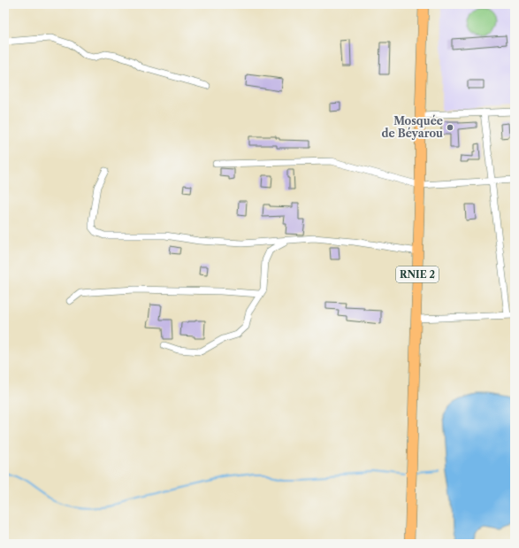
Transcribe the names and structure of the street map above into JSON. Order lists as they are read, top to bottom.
{
  "streets": {
    "main road": ["RNIE 2"]
  },
  "places": ["Mosquée de Béyarou"]
}
